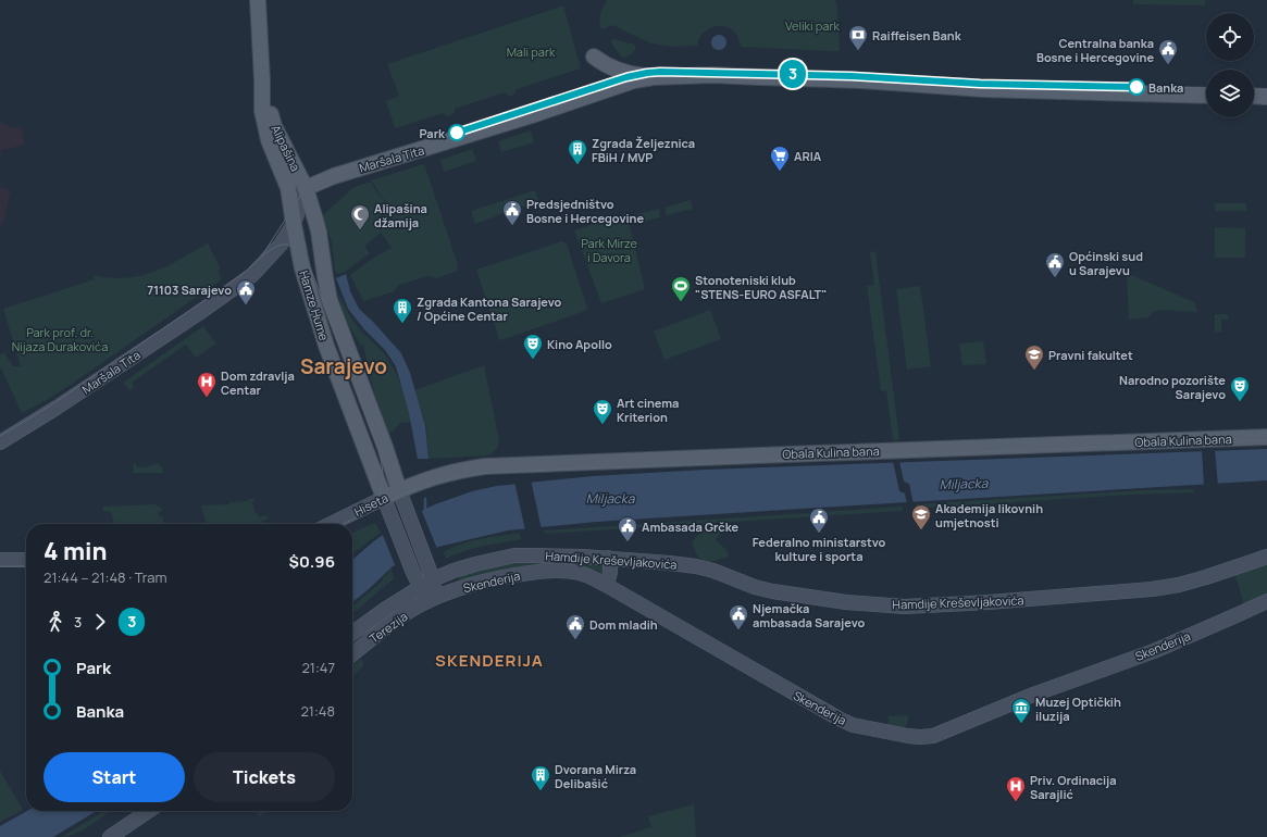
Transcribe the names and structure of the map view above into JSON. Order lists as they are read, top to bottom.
{
  "streets": {
    "main road": [
      "Alipašina",
      "Maršala Tita",
      "Hamze Hume",
      "Obala Kulina bana",
      "Hiseta",
      "Hamdije Kreševljakovića",
      "Skenderija",
      "Terezija"
    ]
  },
  "crossings": [
    ["Alipašina", "Maršala Tita"],
    ["Alipašina", "Hamze Hume"],
    ["Maršala Tita", "Hamze Hume"],
    ["Hamze Hume", "Obala Kulina bana"],
    ["Hamze Hume", "Hiseta"],
    ["Hamze Hume", "Hamdije Kreševljakovića"],
    ["Hamze Hume", "Terezija"],
    ["Obala Kulina bana", "Hiseta"],
    ["Hamdije Kreševljakovića", "Terezija"],
    ["Skenderija", "Terezija"]
  ],
  "districts": ["Sarajevo", "SKENDERIJA"],
  "water": ["Miljacka"],
  "parks": [
    "Veliki park",
    "Mali park",
    "Park Mirze i Davora",
    "Park prof. dr. Nijaza Durakovića"
  ],
  "places": {
    "bank": ["Raiffeisen Bank"],
    "public building": [
      "Centralna banka Bosne i Hercegovine",
      "Predsjedništvo Bosne i Hercegovine",
      "Općinski sud u Sarajevu",
      "71103 Sarajevo",
      "Federalno ministarstvo kulture i sporta",
      "Ambasada Grčke",
      "Njemačka ambasada Sarajevo",
      "Dom mladih"
    ],
    "other": ["Banka", "Park"],
    "building": ["Zgrada Željeznica FBiH / MVP", "Zgrada Kantona Sarajevo / Općine Centar", "Dvorana Mirza Delibašić"],
    "supermarket": ["ARIA"],
    "mosque": ["Alipašina džamija"],
    "sports": ["Stonoteniski klub \"STENS-EURO ASFALT\""],
    "theatre": ["Kino Apollo", "Narodno pozorište Sarajevo", "Art cinema Kriterion"],
    "school or university": ["Pravni fakultet", "Akademija likovnih umjetnosti"],
    "hospital": ["Dom zdravlja Centar", "Priv. Ordinacija Sarajlić"],
    "museum": ["Muzej Optičkih iluzija"]
  },
  "lines": ["tram line 3"],
  "page": {
    "on_map": "3",
    "heading": ["4 min", "21:44 – 21:48 · Tram", "$0.96"],
    "legs": ["3", "3"],
    "list": [
      {
        "name": "Park",
        "value": "21:47"
      },
      {
        "name": "Banka",
        "value": "21:48"
      }
    ],
    "buttons": ["Start", "Tickets"]
  }
}
